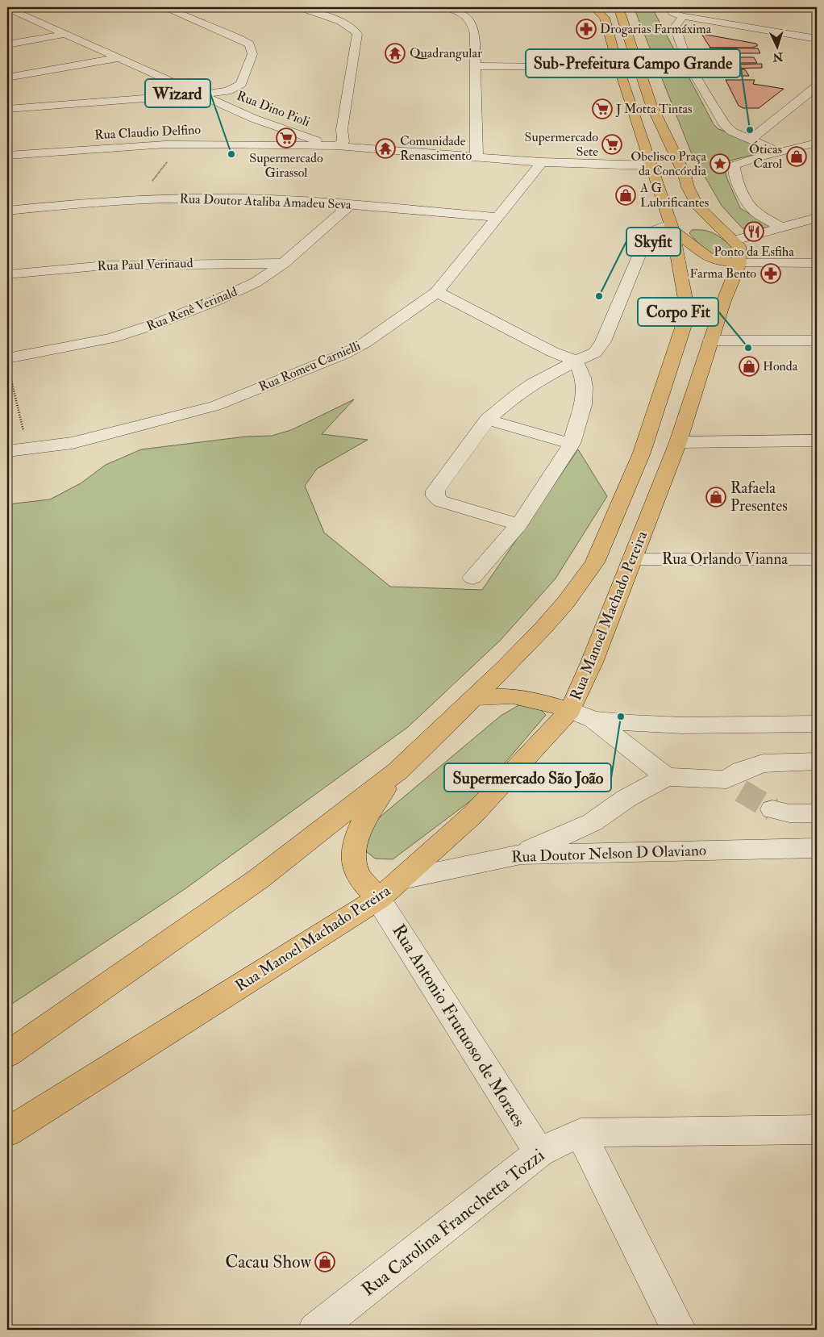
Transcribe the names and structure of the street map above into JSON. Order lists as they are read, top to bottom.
{
  "streets": {
    "main road": ["Rua Manoel Machado Pereira"],
    "street": [
      "Rua Dino Pioli",
      "Rua Claudio Delfino",
      "Rua Doutor Ataliba Amadeu Seva",
      "Rua Paul Verinaud",
      "Rua Renê Verinald",
      "Rua Romeu Carnielli",
      "Rua Orlando Vianna",
      "Rua Doutor Nelson D Olaviano",
      "Rua Antonio Frutuoso de Moraes",
      "Rua Carolina Francchetta Tozzi"
    ]
  },
  "crossings": [
    ["Rua Dino Pioli", "Rua Claudio Delfino"],
    ["Rua Claudio Delfino", "Rua Romeu Carnielli"],
    ["Rua Claudio Delfino", "Rua Manoel Machado Pereira"],
    ["Rua Doutor Ataliba Amadeu Seva", "Rua Renê Verinald"],
    ["Rua Doutor Ataliba Amadeu Seva", "Rua Romeu Carnielli"],
    ["Rua Paul Verinaud", "Rua Renê Verinald"],
    ["Rua Orlando Vianna", "Rua Manoel Machado Pereira"],
    ["Rua Manoel Machado Pereira", "Rua Doutor Nelson D Olaviano"],
    ["Rua Manoel Machado Pereira", "Rua Antonio Frutuoso de Moraes"],
    ["Rua Antonio Frutuoso de Moraes", "Rua Carolina Francchetta Tozzi"]
  ],
  "places": {
    "pharmacy": ["Drogarias Farmáxima", "Farma Bento"],
    "temple": ["Quadrangular", "Comunidade Renascimento"],
    "supermarket": ["J Motta Tintas", "Supermercado Girassol", "Supermercado Sete"],
    "other": [
      "Sub-Prefeitura Campo Grande",
      "Wizard",
      "Skyfit",
      "Corpo Fit",
      "Supermercado São João"
    ],
    "shop": [
      "Óticas Carol",
      "A G Lubrificantes",
      "Honda",
      "Rafaela Presentes",
      "Cacau Show"
    ],
    "place": ["Obelisco Praça da Concórdia"],
    "restaurant": ["Ponto da Esfiha"]
  },
  "north": "bottom"
}
